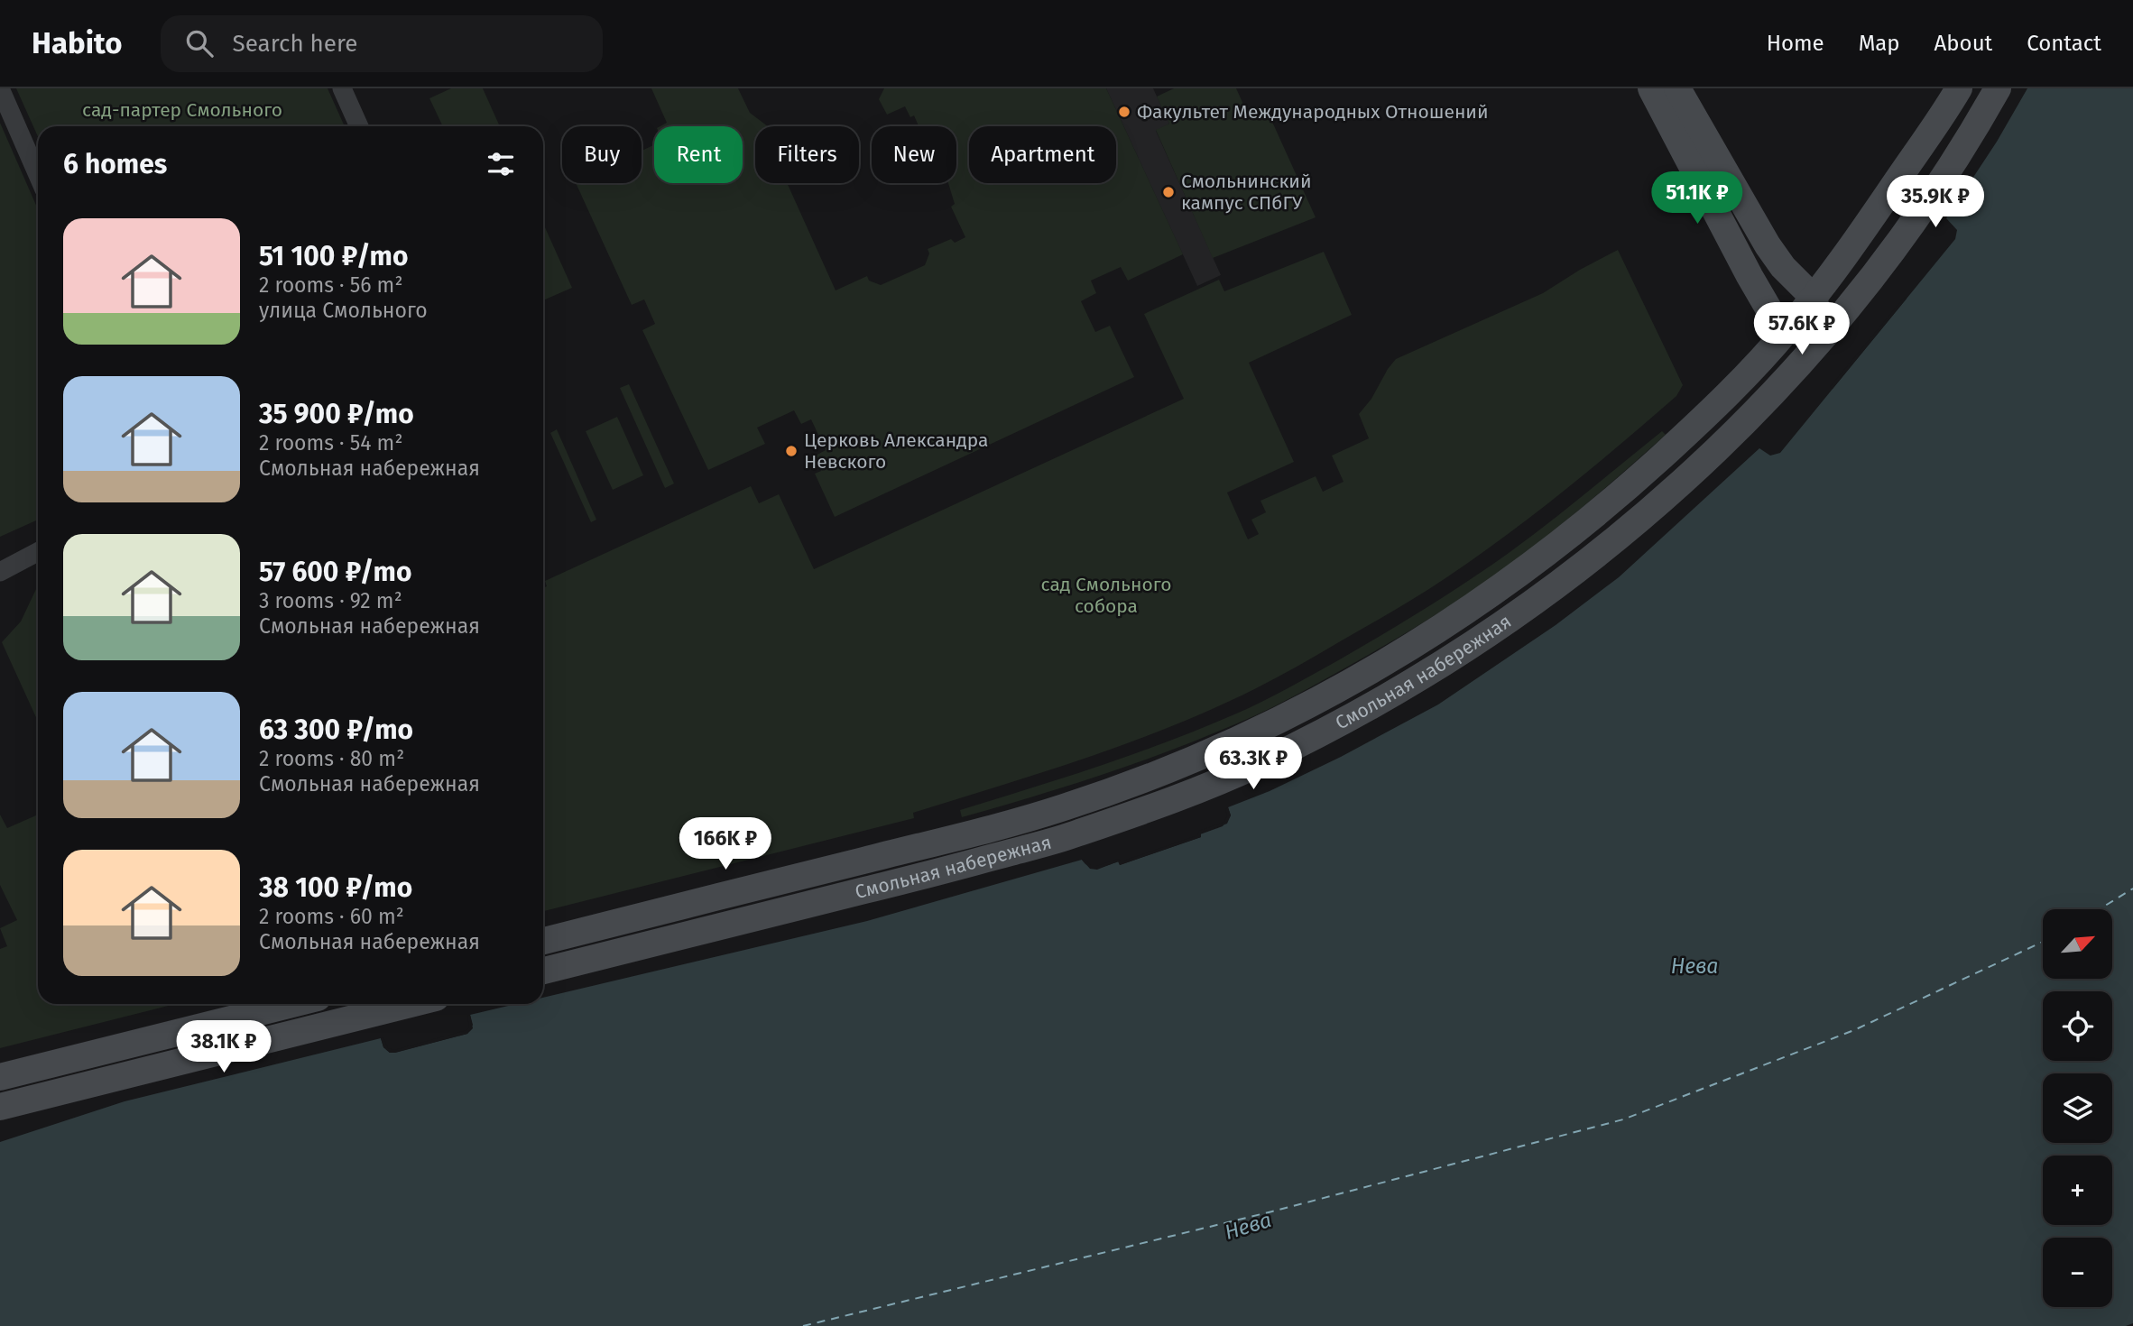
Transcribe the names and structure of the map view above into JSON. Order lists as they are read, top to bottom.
{
  "streets": {
    "main road": ["Смольная набережная"]
  },
  "water": ["Нева"],
  "parks": ["сад-партер Смольного", "сад Смольного собора"],
  "places": ["Факультет Международных Отношений", "Смольнинский кампус СПбГУ", "Церковь Александра Невского"],
  "north": "top right",
  "page": {
    "header": "Habito",
    "search": "Search here",
    "nav": [
      "Home",
      "Map",
      "About",
      "Contact"
    ],
    "chip": [
      "Buy",
      "Rent",
      "Filters",
      "New",
      "Apartment"
    ],
    "heading": "6 homes",
    "price": [
      "51.1K ₽",
      "35.9K ₽",
      "57.6K ₽",
      "63.3K ₽",
      "166K ₽",
      "38.1K ₽"
    ],
    "list": [
      {
        "name": "51 100 ₽/mo",
        "note": "2 rooms · 56 m² · улица Смольного"
      },
      {
        "name": "35 900 ₽/mo",
        "note": "2 rooms · 54 m² · Смольная набережная"
      },
      {
        "name": "57 600 ₽/mo",
        "note": "3 rooms · 92 m² · Смольная набережная"
      },
      {
        "name": "63 300 ₽/mo",
        "note": "2 rooms · 80 m² · Смольная набережная"
      },
      {
        "name": "38 100 ₽/mo",
        "note": "2 rooms · 60 m² · Смольная набережная"
      }
    ],
    "map_buttons": ["+", "−"]
  }
}
